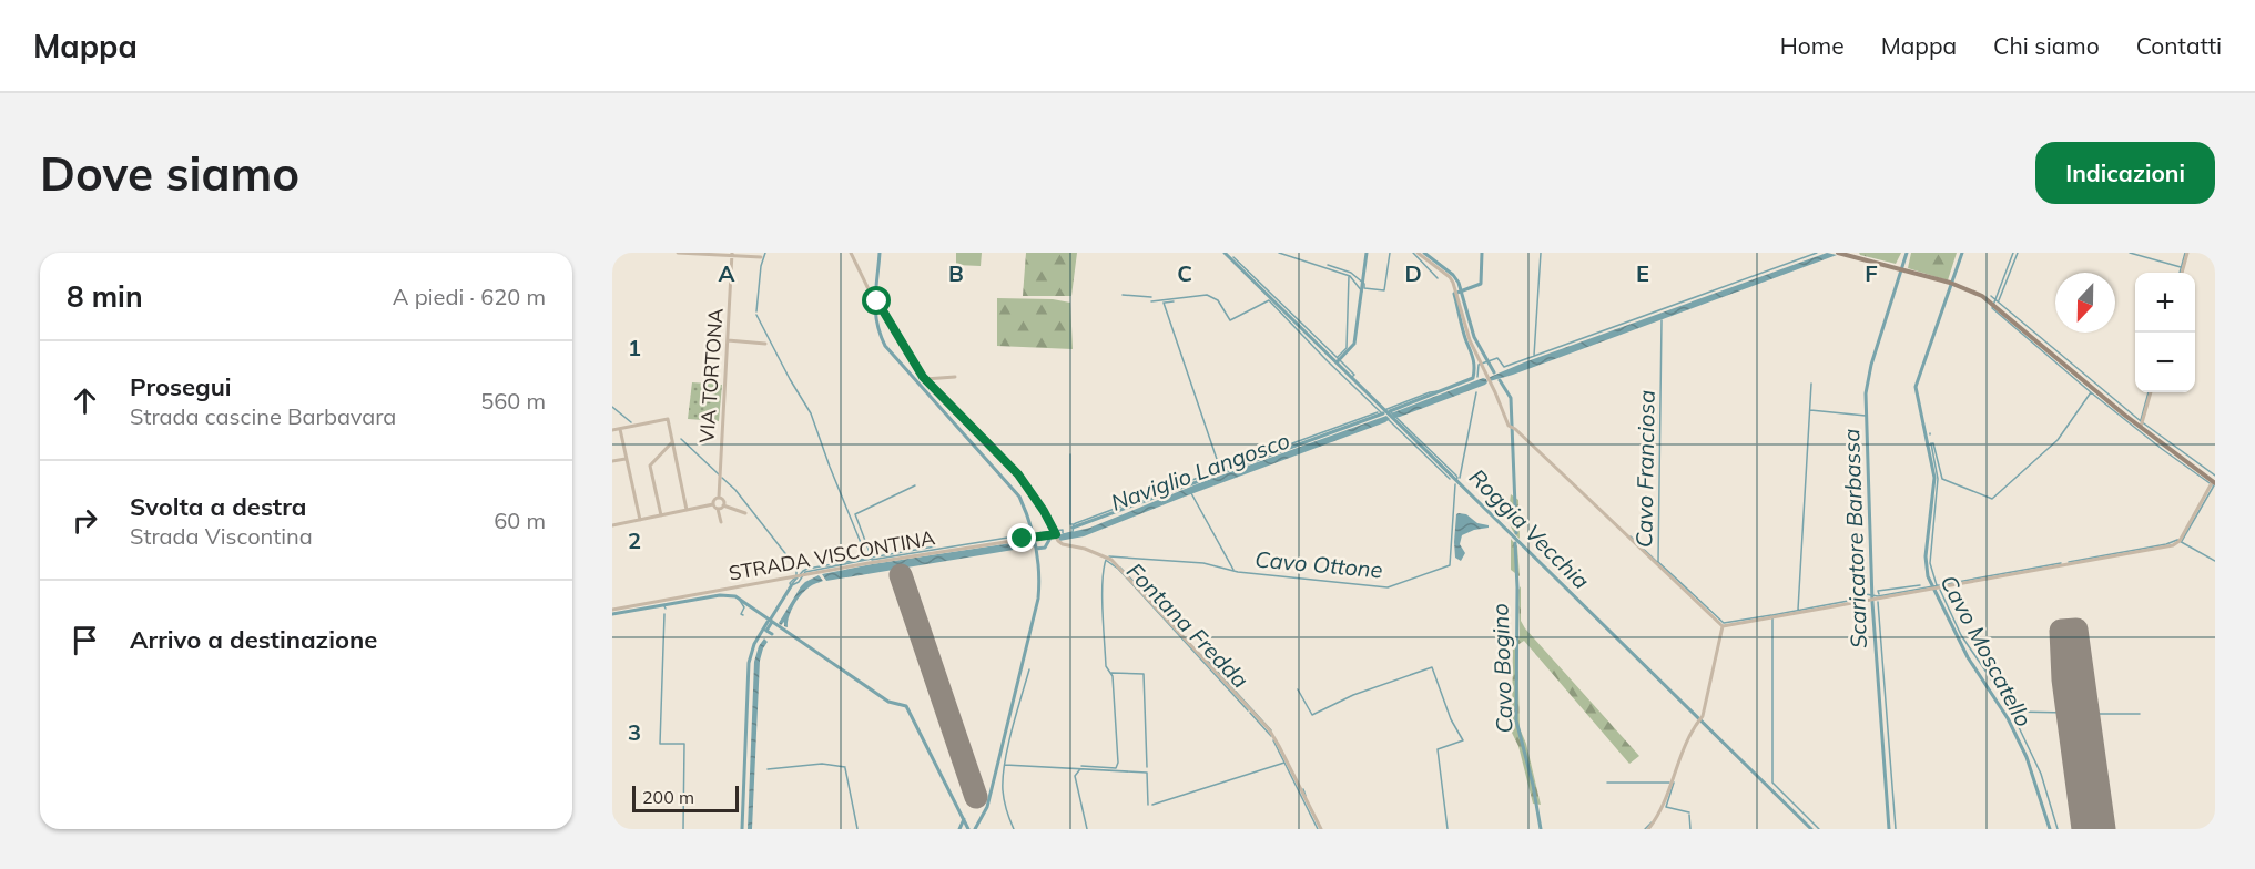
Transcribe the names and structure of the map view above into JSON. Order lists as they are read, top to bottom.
{
  "streets": {
    "street": ["VIA TORTONA", "STRADA VISCONTINA"]
  },
  "water": [
    "Cavo Franciosa",
    "Naviglio Langosco",
    "Roggia Vecchia",
    "Scaricatore Barbassa",
    "Cavo Ottone",
    "Fontana Fredda",
    "Cavo Moscatello",
    "Cavo Bogino"
  ],
  "scale_bar": "200 m",
  "north": "bottom",
  "page": {
    "header": "Mappa",
    "nav": [
      "Home",
      "Mappa",
      "Chi siamo",
      "Contatti"
    ],
    "buttons": "Indicazioni",
    "title": "Dove siamo",
    "heading": ["8 min", "A piedi · 620 m"],
    "map_buttons": ["+", "−"],
    "list": [
      ["Prosegui", "Strada cascine Barbavara", "560 m"],
      ["Svolta a destra", "Strada Viscontina", "60 m"],
      "Arrivo a destinazione"
    ],
    "scale": "200 m"
  },
  "grid": {
    "columns": [
      "A",
      "B",
      "C",
      "D",
      "E",
      "F"
    ],
    "rows": ["1", "2", "3"]
  }
}
